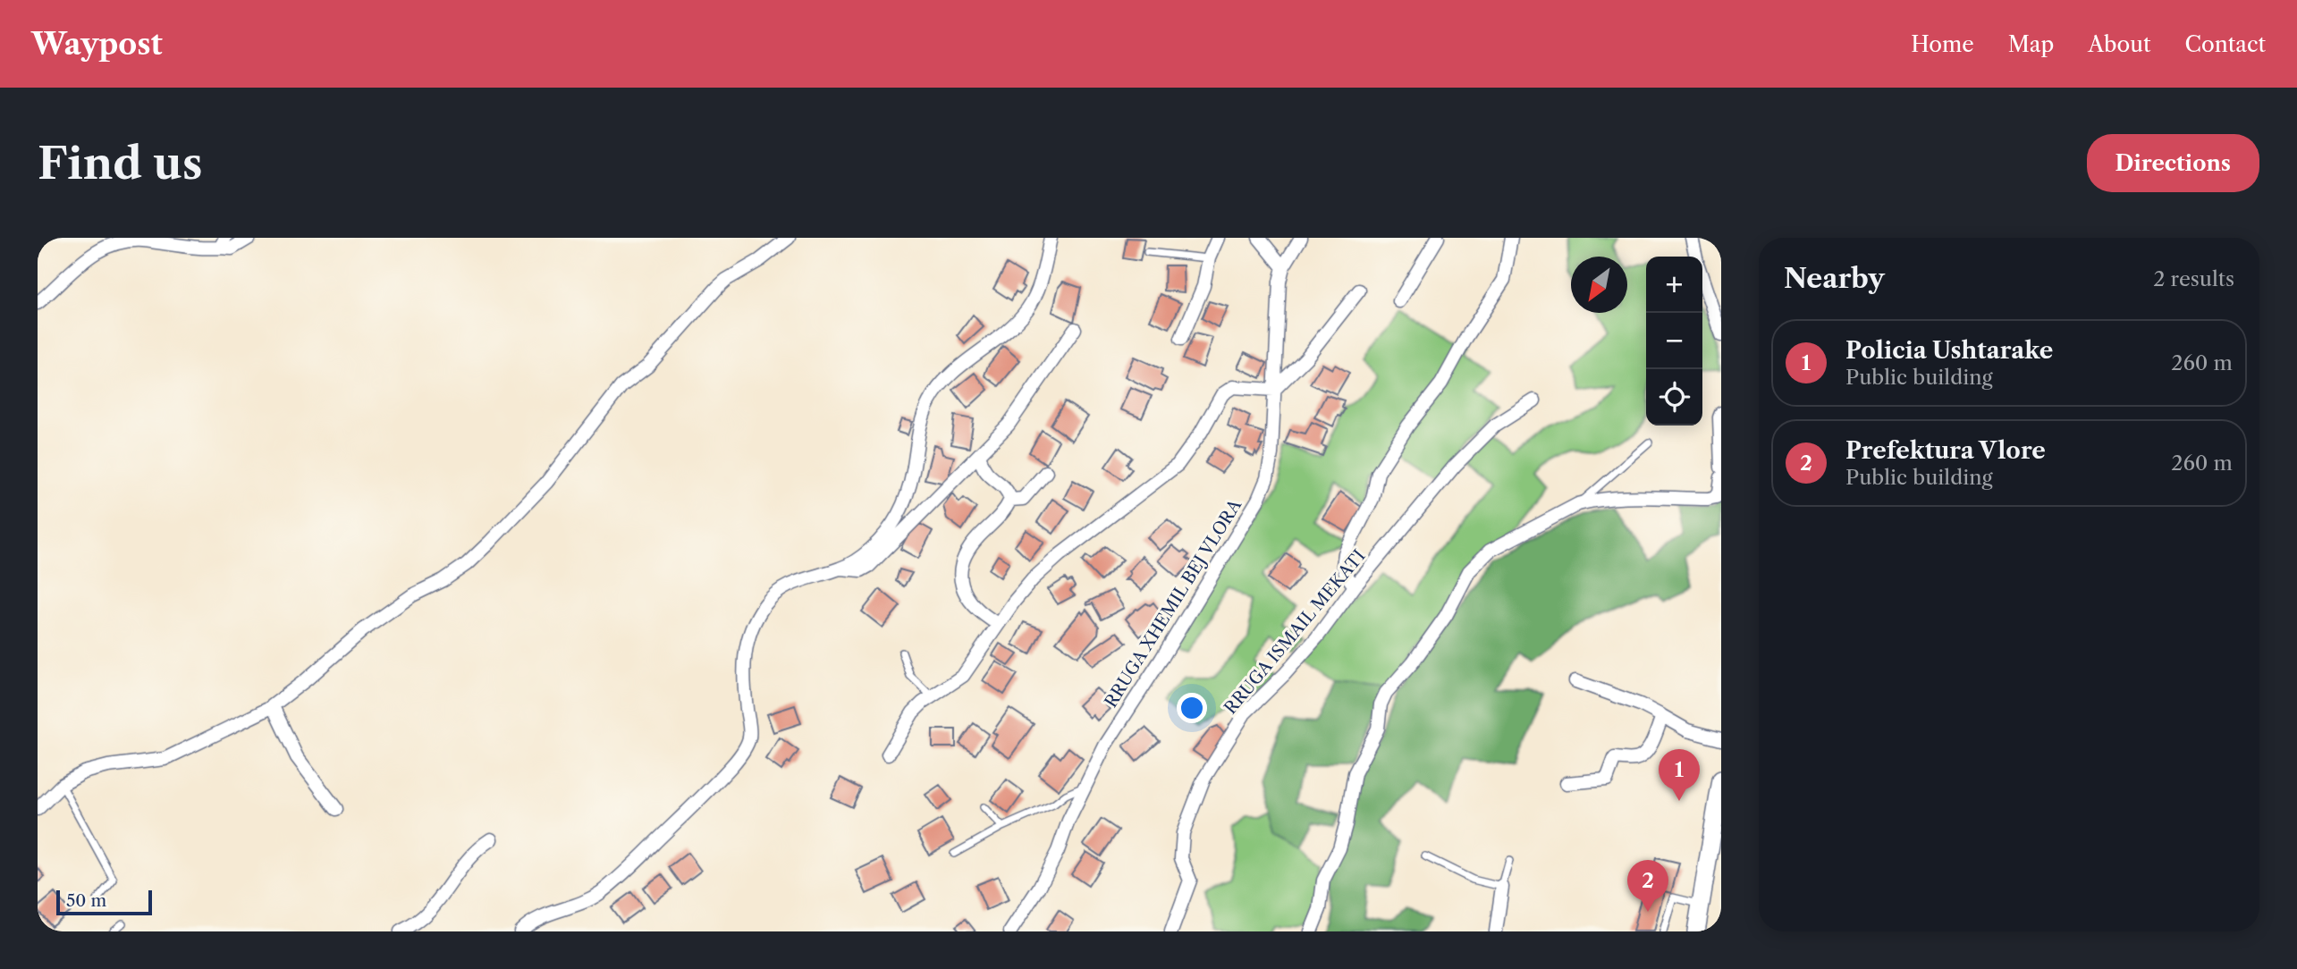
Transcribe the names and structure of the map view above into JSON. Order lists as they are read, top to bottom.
{
  "streets": {
    "street": ["RRUGA XHEMIL BEJ VLORA", "RRUGA ISMAIL MEKATI"]
  },
  "scale_bar": "50 m",
  "north": "bottom left",
  "page": {
    "header": "Waypost",
    "nav": [
      "Home",
      "Map",
      "About",
      "Contact"
    ],
    "buttons": "Directions",
    "title": "Find us",
    "heading": ["Nearby", "2 results"],
    "map_buttons": ["+", "−"],
    "list": [
      {
        "mark": "1",
        "name": "Policia Ushtarake",
        "note": "Public building",
        "value": "260 m"
      },
      {
        "mark": "2",
        "name": "Prefektura Vlore",
        "note": "Public building",
        "value": "260 m"
      }
    ],
    "pins": ["1", "2"],
    "scale": "50 m"
  }
}
